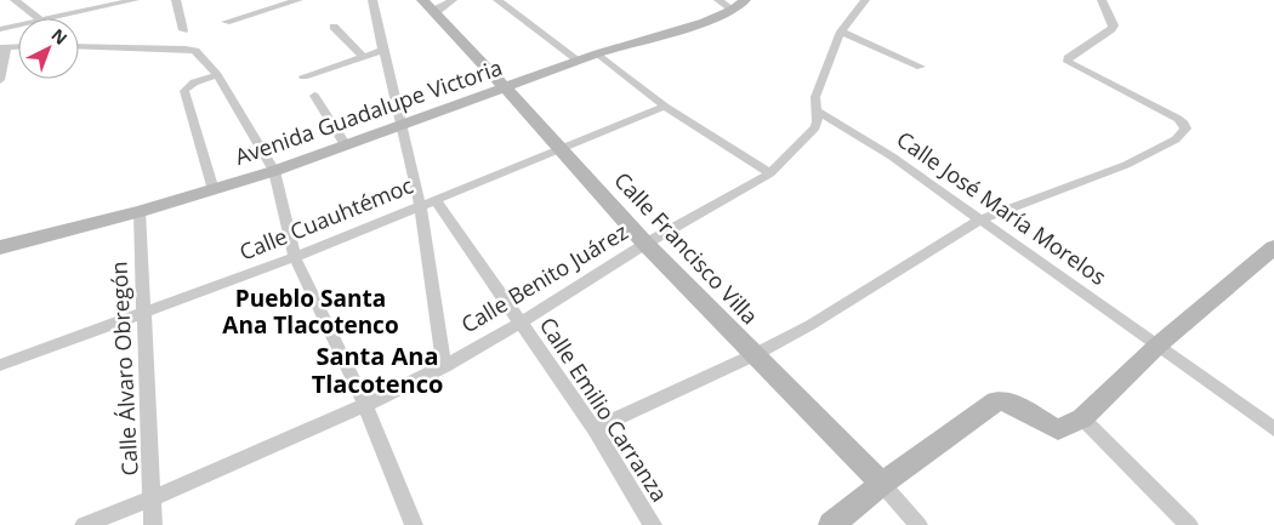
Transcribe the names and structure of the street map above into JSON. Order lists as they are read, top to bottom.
{
  "streets": {
    "street": [
      "Avenida Guadalupe Victoria",
      "Calle José María Morelos",
      "Calle Cuauhtémoc",
      "Calle Francisco Villa",
      "Calle Benito Juárez",
      "Calle Álvaro Obregón",
      "Calle Emilio Carranza"
    ]
  },
  "crossings": [
    ["Avenida Guadalupe Victoria", "Calle Francisco Villa"],
    ["Avenida Guadalupe Victoria", "Calle Álvaro Obregón"],
    ["Calle José María Morelos", "Calle Benito Juárez"],
    ["Calle Cuauhtémoc", "Calle Francisco Villa"],
    ["Calle Cuauhtémoc", "Calle Álvaro Obregón"],
    ["Calle Cuauhtémoc", "Calle Emilio Carranza"],
    ["Calle Francisco Villa", "Calle Benito Juárez"],
    ["Calle Benito Juárez", "Calle Álvaro Obregón"],
    ["Calle Benito Juárez", "Calle Emilio Carranza"]
  ],
  "districts": ["Pueblo Santa Ana Tlacotenco", "Santa Ana Tlacotenco"],
  "north": "top right"
}
